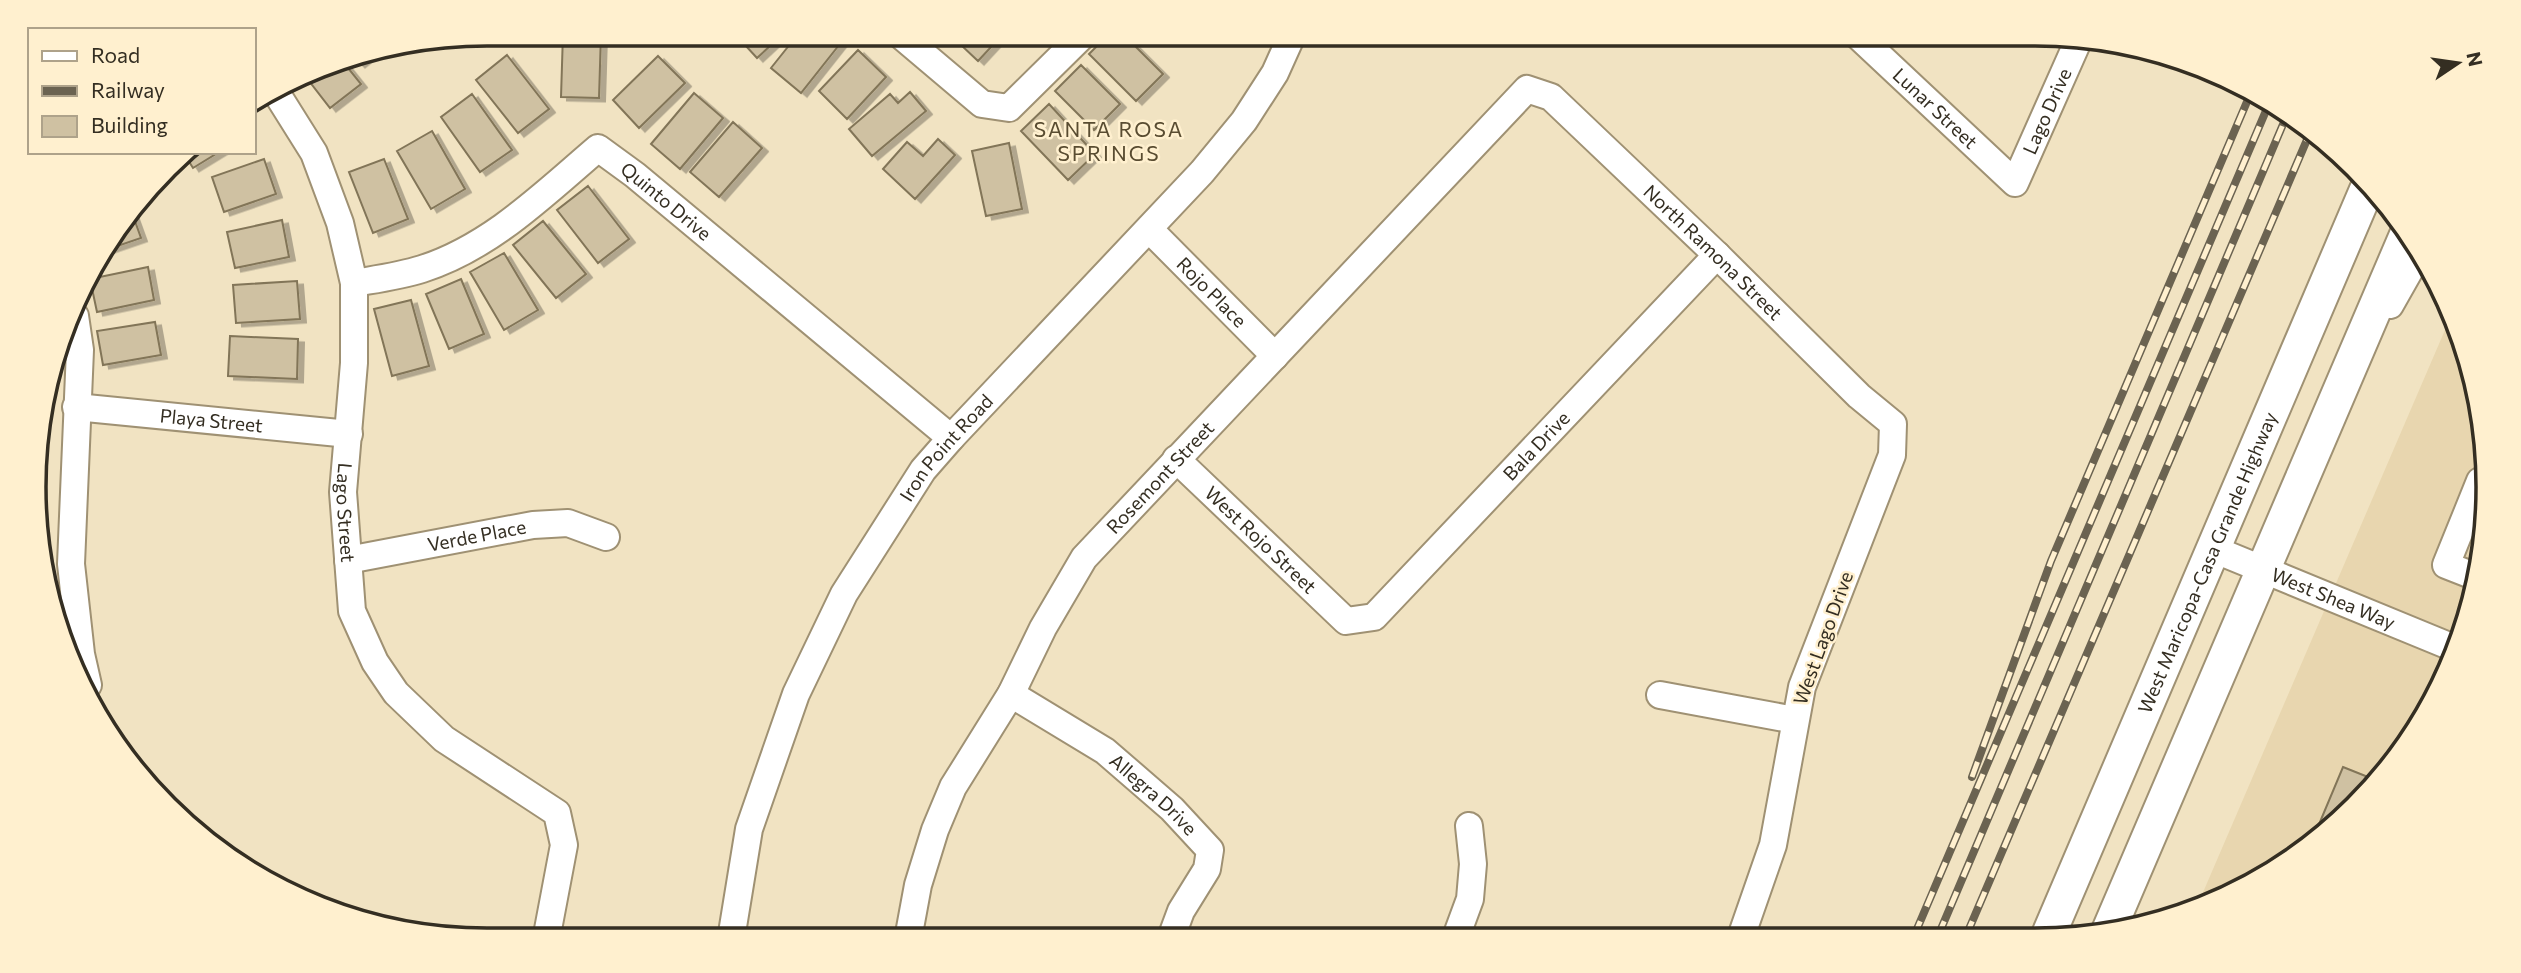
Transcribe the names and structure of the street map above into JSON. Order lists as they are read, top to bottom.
{
  "streets": {
    "main road": ["West Maricopa-Casa Grande Highway"],
    "street": [
      "Lunar Street",
      "Lago Drive",
      "Quinto Drive",
      "North Ramona Street",
      "Rojo Place",
      "Playa Street",
      "Bala Drive",
      "Iron Point Road",
      "Rosemont Street",
      "Lago Street",
      "Verde Place",
      "West Rojo Street",
      "West Shea Way",
      "West Lago Drive",
      "Allegra Drive"
    ]
  },
  "crossings": [
    ["Lunar Street", "Lago Drive"],
    ["Quinto Drive", "Iron Point Road"],
    ["Quinto Drive", "Lago Street"],
    ["North Ramona Street", "Bala Drive"],
    ["North Ramona Street", "Rosemont Street"],
    ["North Ramona Street", "West Lago Drive"],
    ["Rojo Place", "Iron Point Road"],
    ["Rojo Place", "Rosemont Street"],
    ["Playa Street", "Lago Street"],
    ["Bala Drive", "West Rojo Street"],
    ["Rosemont Street", "West Rojo Street"],
    ["Rosemont Street", "Allegra Drive"],
    ["Lago Street", "Verde Place"],
    ["West Maricopa-Casa Grande Highway", "West Shea Way"]
  ],
  "districts": ["SANTA ROSA SPRINGS"],
  "legend": ["Road", "Railway", "Building"],
  "north": "right"
}
